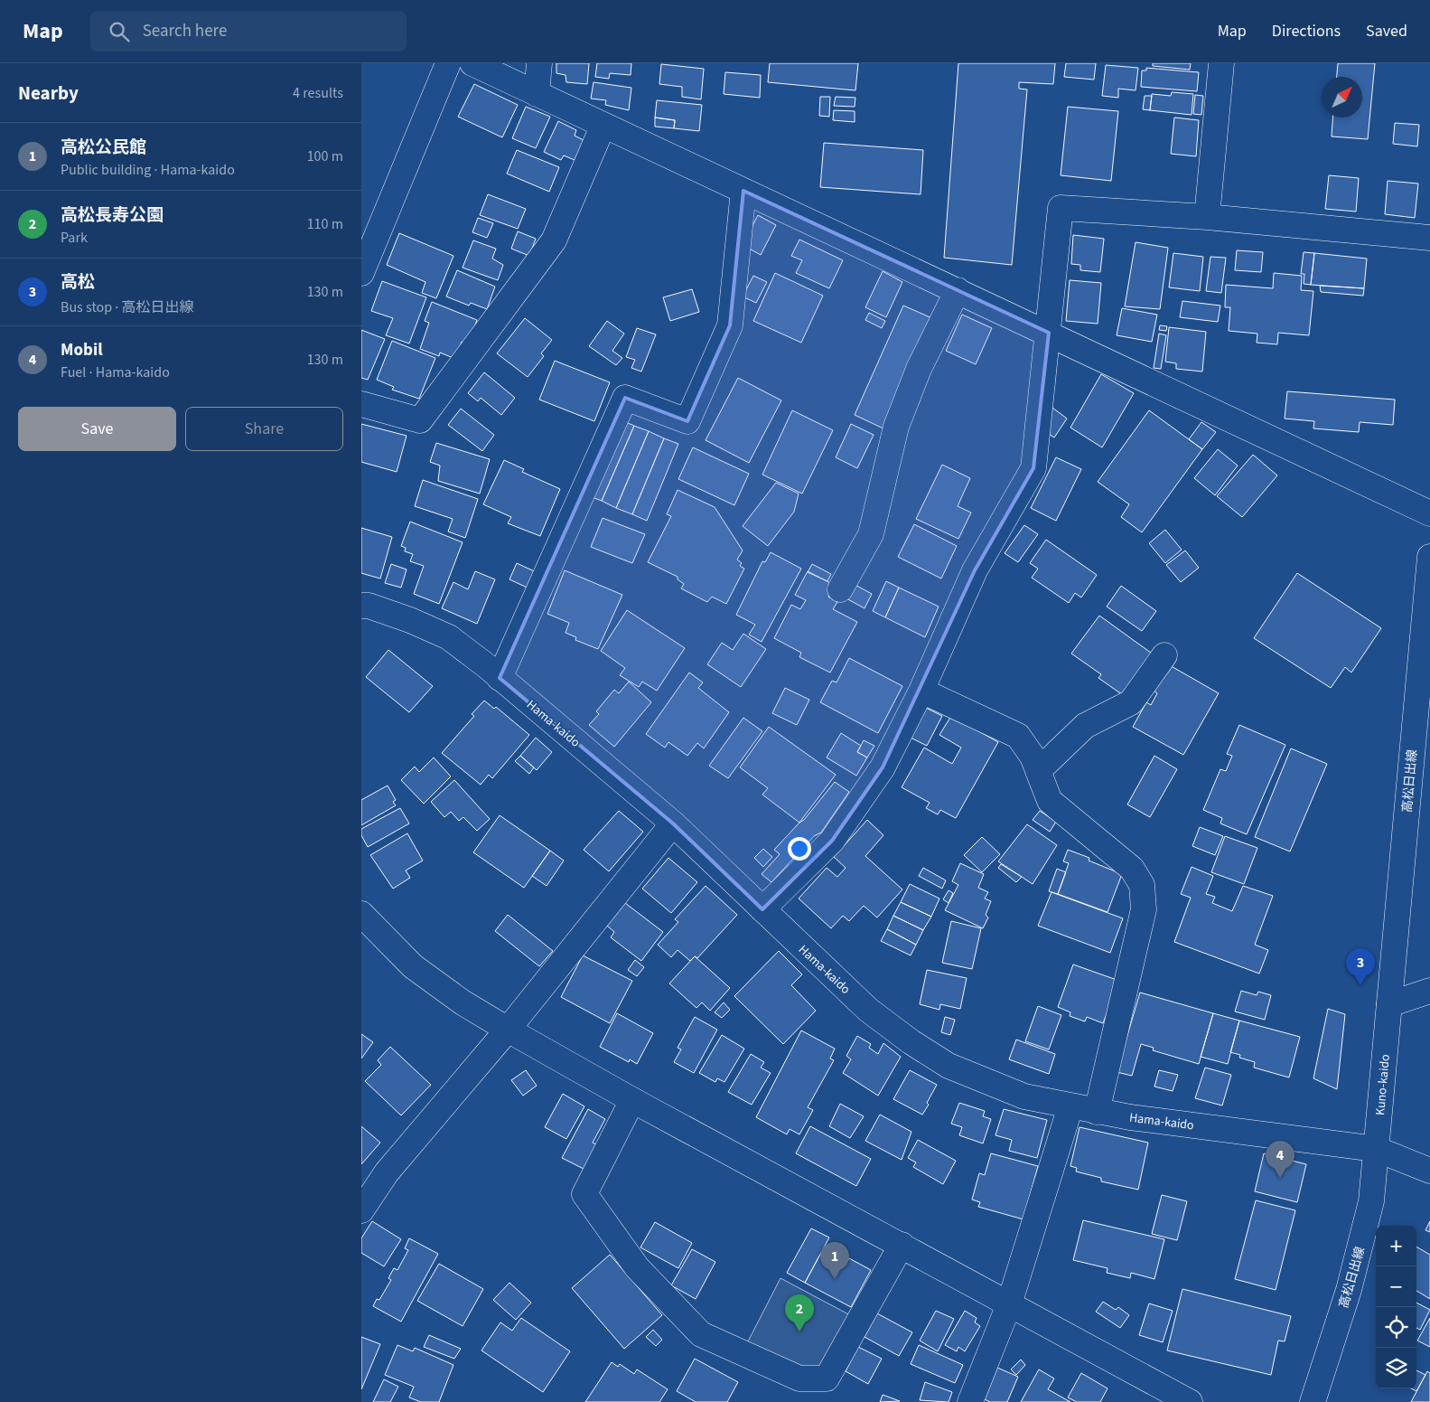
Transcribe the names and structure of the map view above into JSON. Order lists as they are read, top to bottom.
{
  "streets": {
    "street": ["Hama-kaido", "高松日出線", "Kuno-kaido"]
  },
  "crossings": [
    ["Hama-kaido", "高松日出線"],
    ["Hama-kaido", "Kuno-kaido"],
    ["高松日出線", "Kuno-kaido"]
  ],
  "north": "top right",
  "page": {
    "header": "Map",
    "search": "Search here",
    "nav": ["Map", "Directions", "Saved"],
    "heading": ["Nearby", "4 results"],
    "list": [
      {
        "mark": "1",
        "name": "高松公民館",
        "note": "Public building · Hama-kaido",
        "value": "100 m"
      },
      {
        "mark": "2",
        "name": "高松長寿公園",
        "note": "Park",
        "value": "110 m"
      },
      {
        "mark": "3",
        "name": "高松",
        "note": "Bus stop · 高松日出線",
        "value": "130 m"
      },
      {
        "mark": "4",
        "name": "Mobil",
        "note": "Fuel · Hama-kaido",
        "value": "130 m"
      }
    ],
    "buttons": ["Save", "Share"],
    "pins": [
      "3",
      "4",
      "1",
      "2"
    ],
    "map_buttons": ["+", "−"]
  }
}
